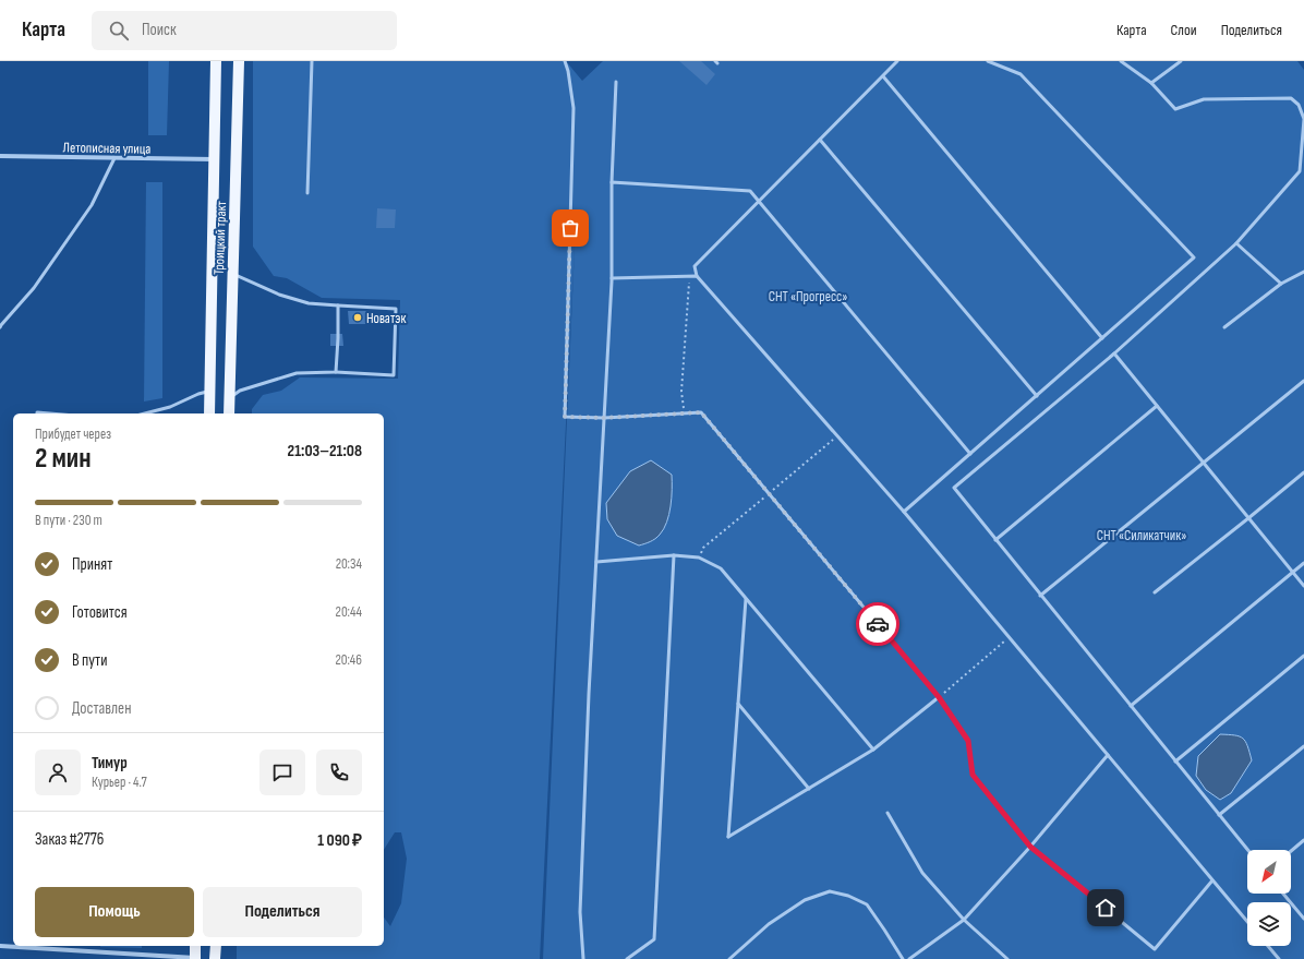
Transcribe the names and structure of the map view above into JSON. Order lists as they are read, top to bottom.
{
  "streets": {
    "main road": ["Троицкий тракт"],
    "street": ["Летописная улица"]
  },
  "crossings": [
    ["Летописная улица", "Троицкий тракт"]
  ],
  "parks": ["СНТ «Прогресс»", "СНТ «Силикатчик»"],
  "places": ["Новатэк"],
  "north": "bottom left",
  "page": {
    "header": "Карта",
    "search": "Поиск",
    "nav": ["Карта", "Слои", "Поделиться"],
    "heading": ["2 мин", "Прибудет через", "21:03–21:08"],
    "panel": [
      "Тимур",
      "Курьер · 4.7",
      "Заказ #2776",
      "1 090 ₽"
    ],
    "bar": "В пути · 230 m",
    "list": [
      ["Принят", "20:34"],
      ["Готовится", "20:44"],
      ["В пути", "20:46"],
      "Доставлен"
    ],
    "buttons": ["Помощь", "Поделиться"]
  }
}
